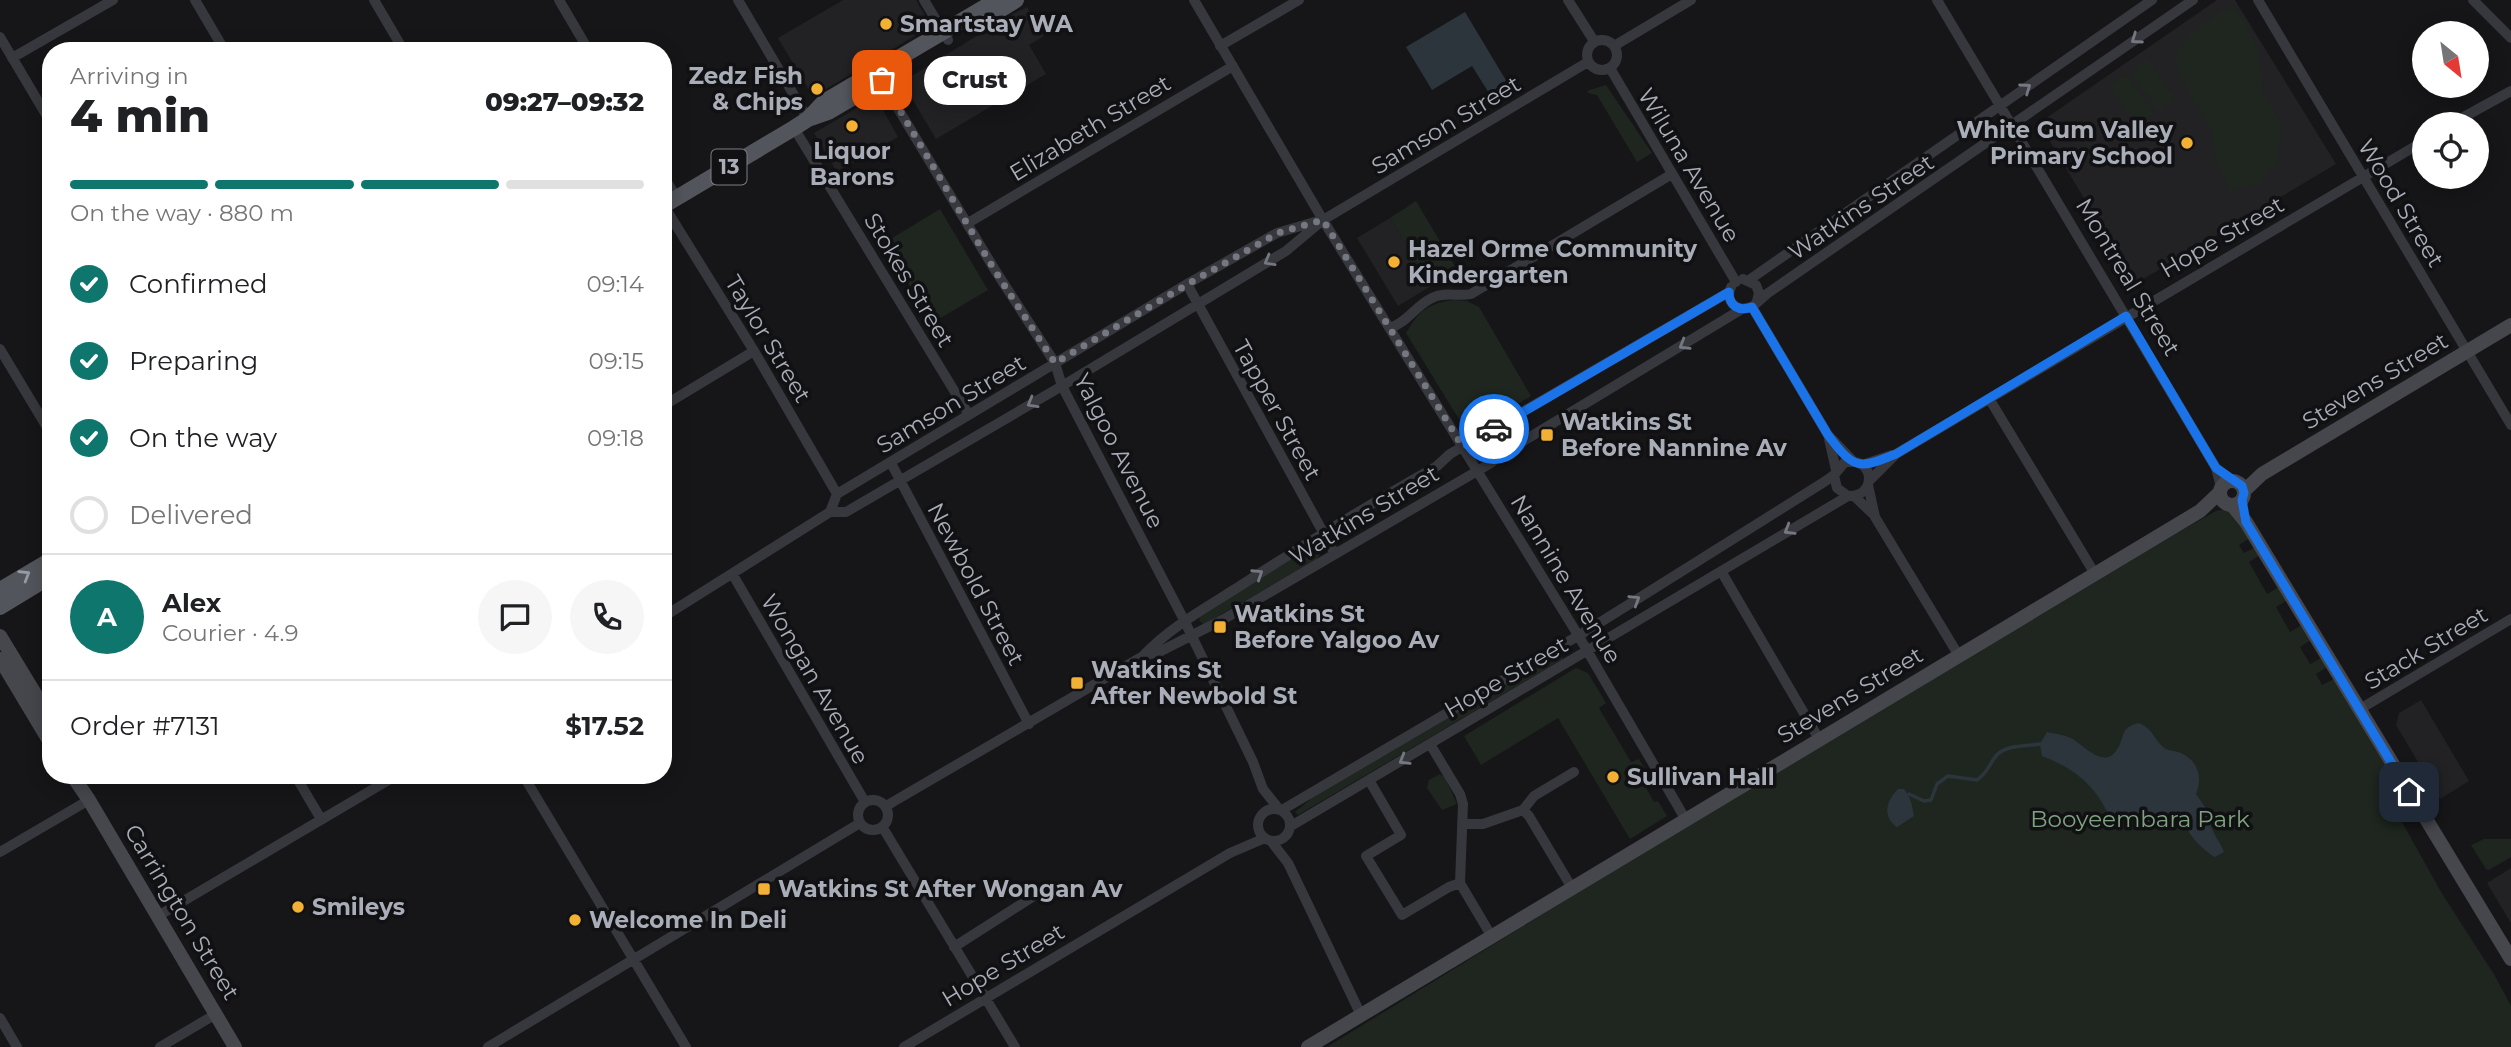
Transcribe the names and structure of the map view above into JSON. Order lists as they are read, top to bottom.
{
  "streets": {
    "main road": ["13"],
    "street": [
      "Samson Street",
      "Elizabeth Street",
      "Wiluna Avenue",
      "Wood Street",
      "Watkins Street",
      "Hope Street",
      "Montreal Street",
      "Stokes Street",
      "Taylor Street",
      "Stevens Street",
      "Tapper Street",
      "Yalgoo Avenue",
      "Nannine Avenue",
      "Newbold Street",
      "Stack Street",
      "Wongan Avenue",
      "Carrington Street"
    ]
  },
  "crossings": [
    ["Samson Street", "Wiluna Avenue"],
    ["Samson Street", "Stokes Street"],
    ["Samson Street", "Taylor Street"],
    ["Samson Street", "Tapper Street"],
    ["Samson Street", "Yalgoo Avenue"],
    ["Samson Street", "Nannine Avenue"],
    ["Samson Street", "Newbold Street"],
    ["Samson Street", "Wongan Avenue"],
    ["Elizabeth Street", "Yalgoo Avenue"],
    ["Elizabeth Street", "Nannine Avenue"],
    ["Wiluna Avenue", "Watkins Street"],
    ["13", "Stokes Street"],
    ["13", "Yalgoo Avenue"],
    ["Wood Street", "Hope Street"],
    ["Wood Street", "Stevens Street"],
    ["Watkins Street", "Montreal Street"],
    ["Watkins Street", "Tapper Street"],
    ["Watkins Street", "Yalgoo Avenue"],
    ["Watkins Street", "Nannine Avenue"],
    ["Watkins Street", "Newbold Street"],
    ["Watkins Street", "Wongan Avenue"],
    ["Hope Street", "Montreal Street"],
    ["Hope Street", "Yalgoo Avenue"],
    ["Hope Street", "Nannine Avenue"],
    ["Montreal Street", "Stevens Street"],
    ["Montreal Street", "Stack Street"],
    ["Stevens Street", "Nannine Avenue"]
  ],
  "parks": ["Booyeembara Park"],
  "places": {
    "other": [
      "Smartstay WA",
      "Crust",
      "Zedz Fish & Chips",
      "Liquor Barons",
      "White Gum Valley Primary School",
      "Hazel Orme Community Kindergarten",
      "Sullivan Hall",
      "Smileys",
      "Welcome In Deli"
    ],
    "transit": [
      "Watkins St Before Nannine Av",
      "Watkins St Before Yalgoo Av",
      "Watkins St After Newbold St",
      "Watkins St After Wongan Av"
    ]
  },
  "north": "bottom right",
  "page": {
    "heading": ["4 min", "Arriving in", "09:27–09:32"],
    "panel": [
      "Alex",
      "Courier · 4.9",
      "Order #7131",
      "$17.52"
    ],
    "bubble": "Crust",
    "bar": "On the way · 880 m",
    "list": [
      ["Confirmed", "09:14"],
      ["Preparing", "09:15"],
      ["On the way", "09:18"],
      "Delivered"
    ],
    "round": "A"
  }
}
